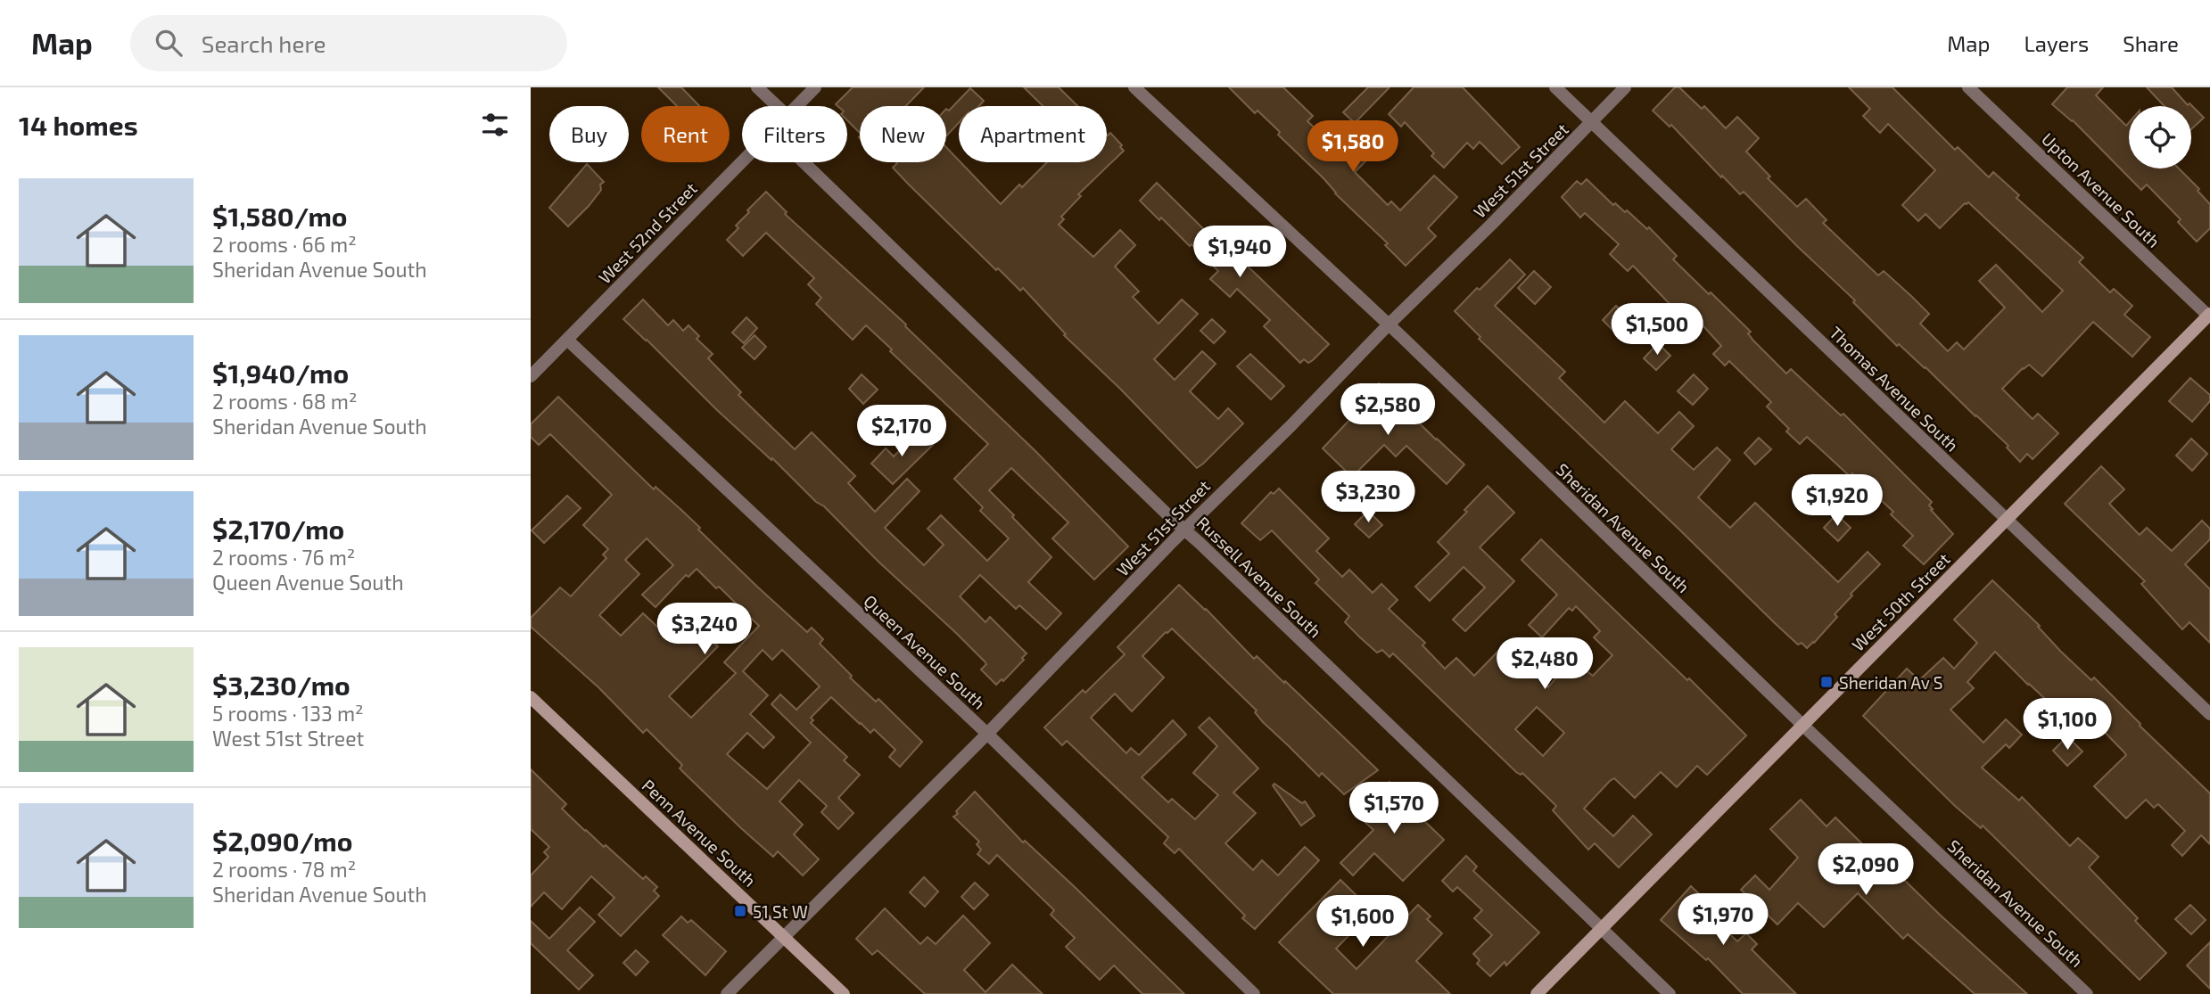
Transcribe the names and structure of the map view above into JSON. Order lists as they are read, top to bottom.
{
  "streets": {
    "main road": ["West 50th Street", "Penn Avenue South"],
    "street": [
      "West 51st Street",
      "Upton Avenue South",
      "West 52nd Street",
      "Thomas Avenue South",
      "Sheridan Avenue South",
      "Russell Avenue South",
      "Queen Avenue South"
    ]
  },
  "crossings": [
    ["West 51st Street", "Thomas Avenue South"],
    ["West 51st Street", "Sheridan Avenue South"],
    ["West 51st Street", "Russell Avenue South"],
    ["West 51st Street", "Queen Avenue South"],
    ["West 51st Street", "Penn Avenue South"],
    ["Upton Avenue South", "West 50th Street"],
    ["West 52nd Street", "Queen Avenue South"],
    ["Thomas Avenue South", "West 50th Street"],
    ["Sheridan Avenue South", "West 50th Street"],
    ["Russell Avenue South", "West 50th Street"]
  ],
  "places": {
    "transit": ["Sheridan Av S", "51 St W"]
  },
  "page": {
    "header": "Map",
    "search": "Search here",
    "nav": ["Map", "Layers", "Share"],
    "heading": "14 homes",
    "chip": [
      "Buy",
      "Rent",
      "Filters",
      "New",
      "Apartment"
    ],
    "price": [
      "$1,580",
      "$1,940",
      "$1,500",
      "$2,580",
      "$2,170",
      "$3,230",
      "$1,920",
      "$3,240",
      "$2,480",
      "$1,100",
      "$1,570",
      "$2,090",
      "$1,970",
      "$1,600"
    ],
    "list": [
      {
        "name": "$1,580/mo",
        "note": "2 rooms · 66 m² · Sheridan Avenue South"
      },
      {
        "name": "$1,940/mo",
        "note": "2 rooms · 68 m² · Sheridan Avenue South"
      },
      {
        "name": "$2,170/mo",
        "note": "2 rooms · 76 m² · Queen Avenue South"
      },
      {
        "name": "$3,230/mo",
        "note": "5 rooms · 133 m² · West 51st Street"
      },
      {
        "name": "$2,090/mo",
        "note": "2 rooms · 78 m² · Sheridan Avenue South"
      }
    ]
  }
}
